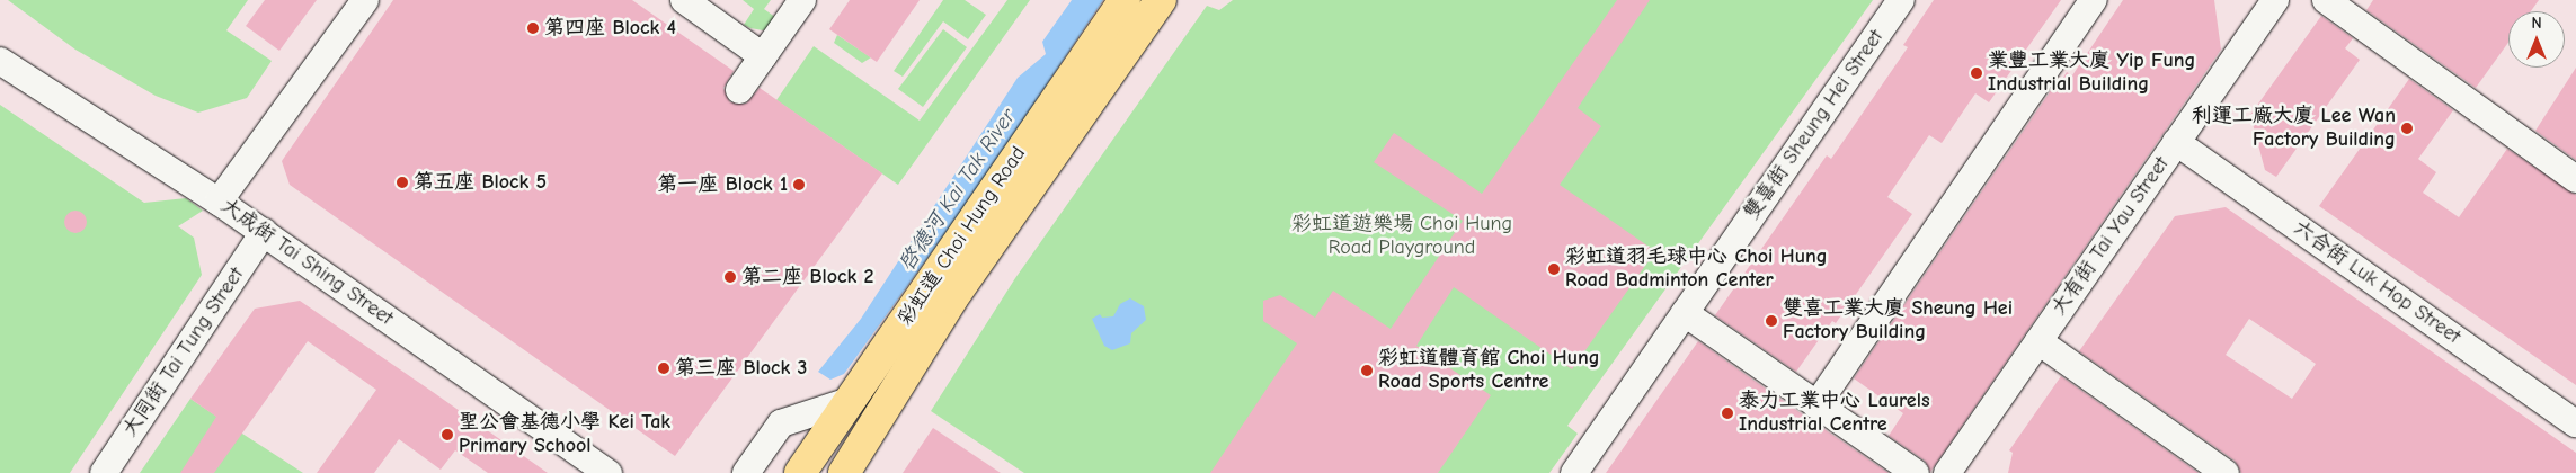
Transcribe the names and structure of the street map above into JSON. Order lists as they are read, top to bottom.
{
  "streets": {
    "main road": ["彩虹道 Choi Hung Road"],
    "street": [
      "雙喜街 Sheung Hei Street",
      "大有街 Tai Yau Street",
      "大成街 Tai Shing Street",
      "六合街 Luk Hop Street",
      "大同街 Tai Tung Street"
    ]
  },
  "crossings": [
    ["大有街 Tai Yau Street", "六合街 Luk Hop Street"],
    ["大成街 Tai Shing Street", "大同街 Tai Tung Street"]
  ],
  "water": ["啓德河 Kai Tak River"],
  "parks": ["彩虹道遊樂場 Choi Hung Road Playground"],
  "places": [
    "第四座 Block 4",
    "業豐工業大廈 Yip Fung Industrial Building",
    "利運工廠大廈 Lee Wan Factory Building",
    "第五座 Block 5",
    "第一座 Block 1",
    "彩虹道羽毛球中心 Choi Hung Road Badminton Center",
    "第二座 Block 2",
    "雙喜工業大廈 Sheung Hei Factory Building",
    "第三座 Block 3",
    "彩虹道體育館 Choi Hung Road Sports Centre",
    "泰力工業中心 Laurels Industrial Centre",
    "聖公會基德小學 Kei Tak Primary School"
  ],
  "north": "top"
}
